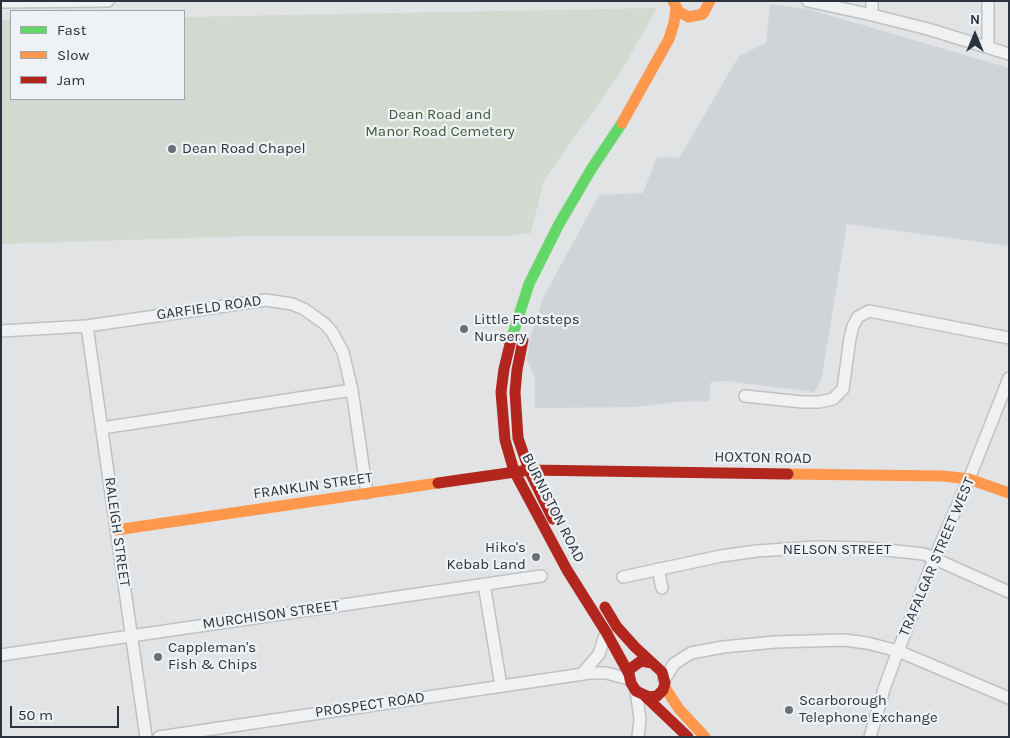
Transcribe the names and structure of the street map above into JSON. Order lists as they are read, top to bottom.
{
  "streets": {
    "main road": ["HOXTON ROAD", "FRANKLIN STREET", "BURNISTON ROAD"],
    "street": [
      "GARFIELD ROAD",
      "RALEIGH STREET",
      "NELSON STREET",
      "TRAFALGAR STREET WEST",
      "MURCHISON STREET",
      "PROSPECT ROAD"
    ]
  },
  "crossings": [
    ["GARFIELD ROAD", "FRANKLIN STREET"],
    ["GARFIELD ROAD", "RALEIGH STREET"],
    ["HOXTON ROAD", "FRANKLIN STREET"],
    ["HOXTON ROAD", "BURNISTON ROAD"],
    ["HOXTON ROAD", "TRAFALGAR STREET WEST"],
    ["FRANKLIN STREET", "BURNISTON ROAD"],
    ["FRANKLIN STREET", "RALEIGH STREET"],
    ["BURNISTON ROAD", "PROSPECT ROAD"],
    ["RALEIGH STREET", "MURCHISON STREET"],
    ["NELSON STREET", "TRAFALGAR STREET WEST"]
  ],
  "parks": ["Dean Road and Manor Road Cemetery"],
  "places": [
    "Dean Road Chapel",
    "Little Footsteps Nursery",
    "Hiko's Kebab Land",
    "Cappleman's Fish & Chips",
    "Scarborough Telephone Exchange"
  ],
  "legend": ["Fast", "Slow", "Jam"],
  "scale_bar": "50 m",
  "north": "top"
}
